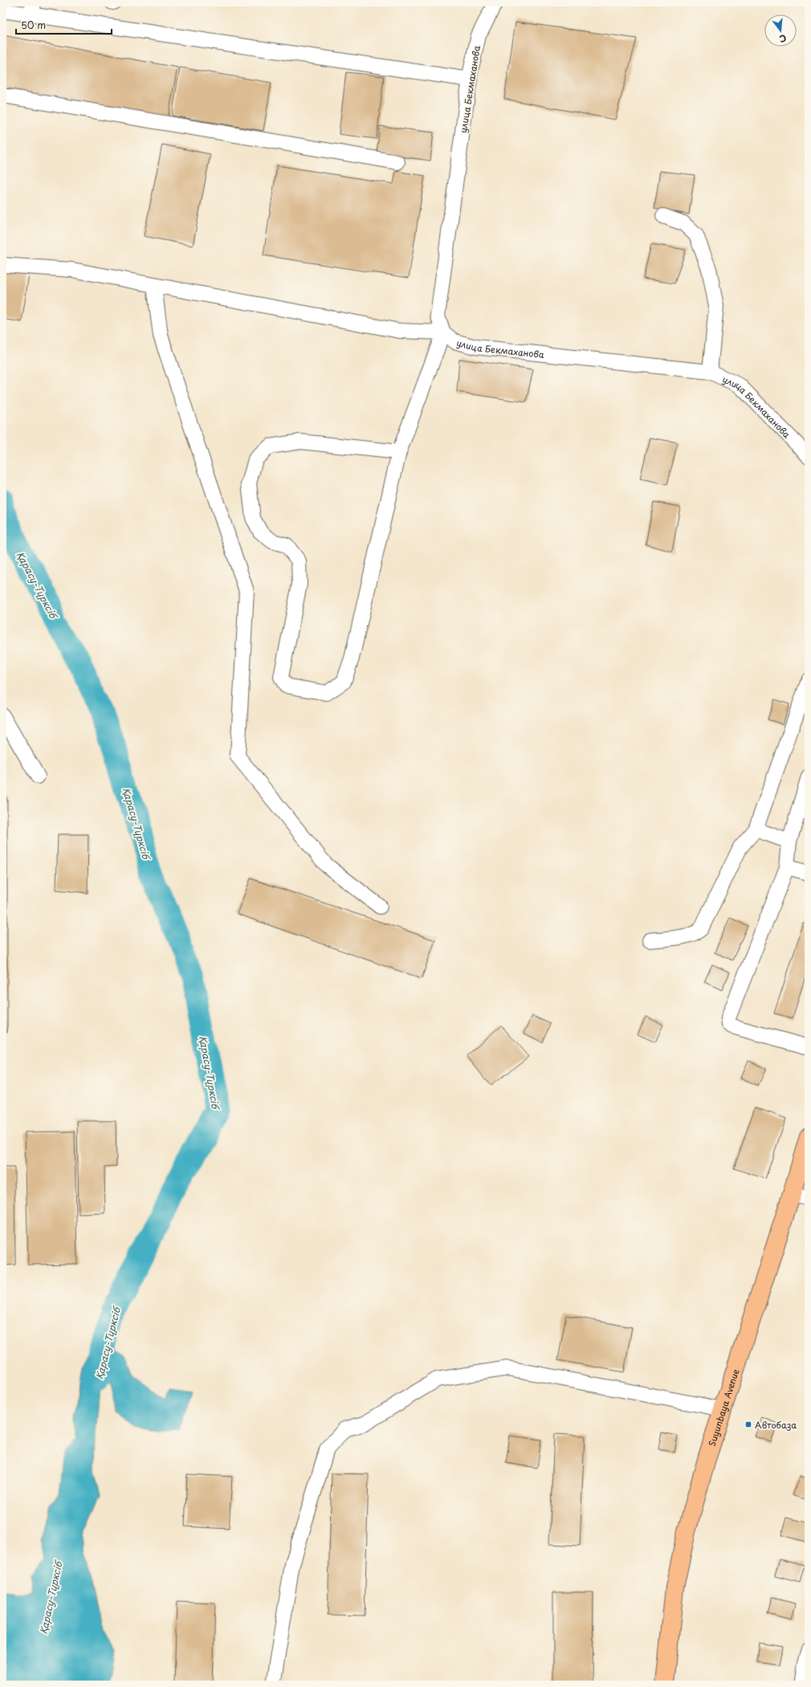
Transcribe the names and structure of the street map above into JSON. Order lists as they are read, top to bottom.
{
  "streets": {
    "main road": ["Suyunbaya Avenue"],
    "street": ["улица Бекмаханова"]
  },
  "water": ["Қарасу-Түрксіб"],
  "places": {
    "transit": ["Автобаза"]
  },
  "scale_bar": "50 m",
  "north": "bottom"
}
